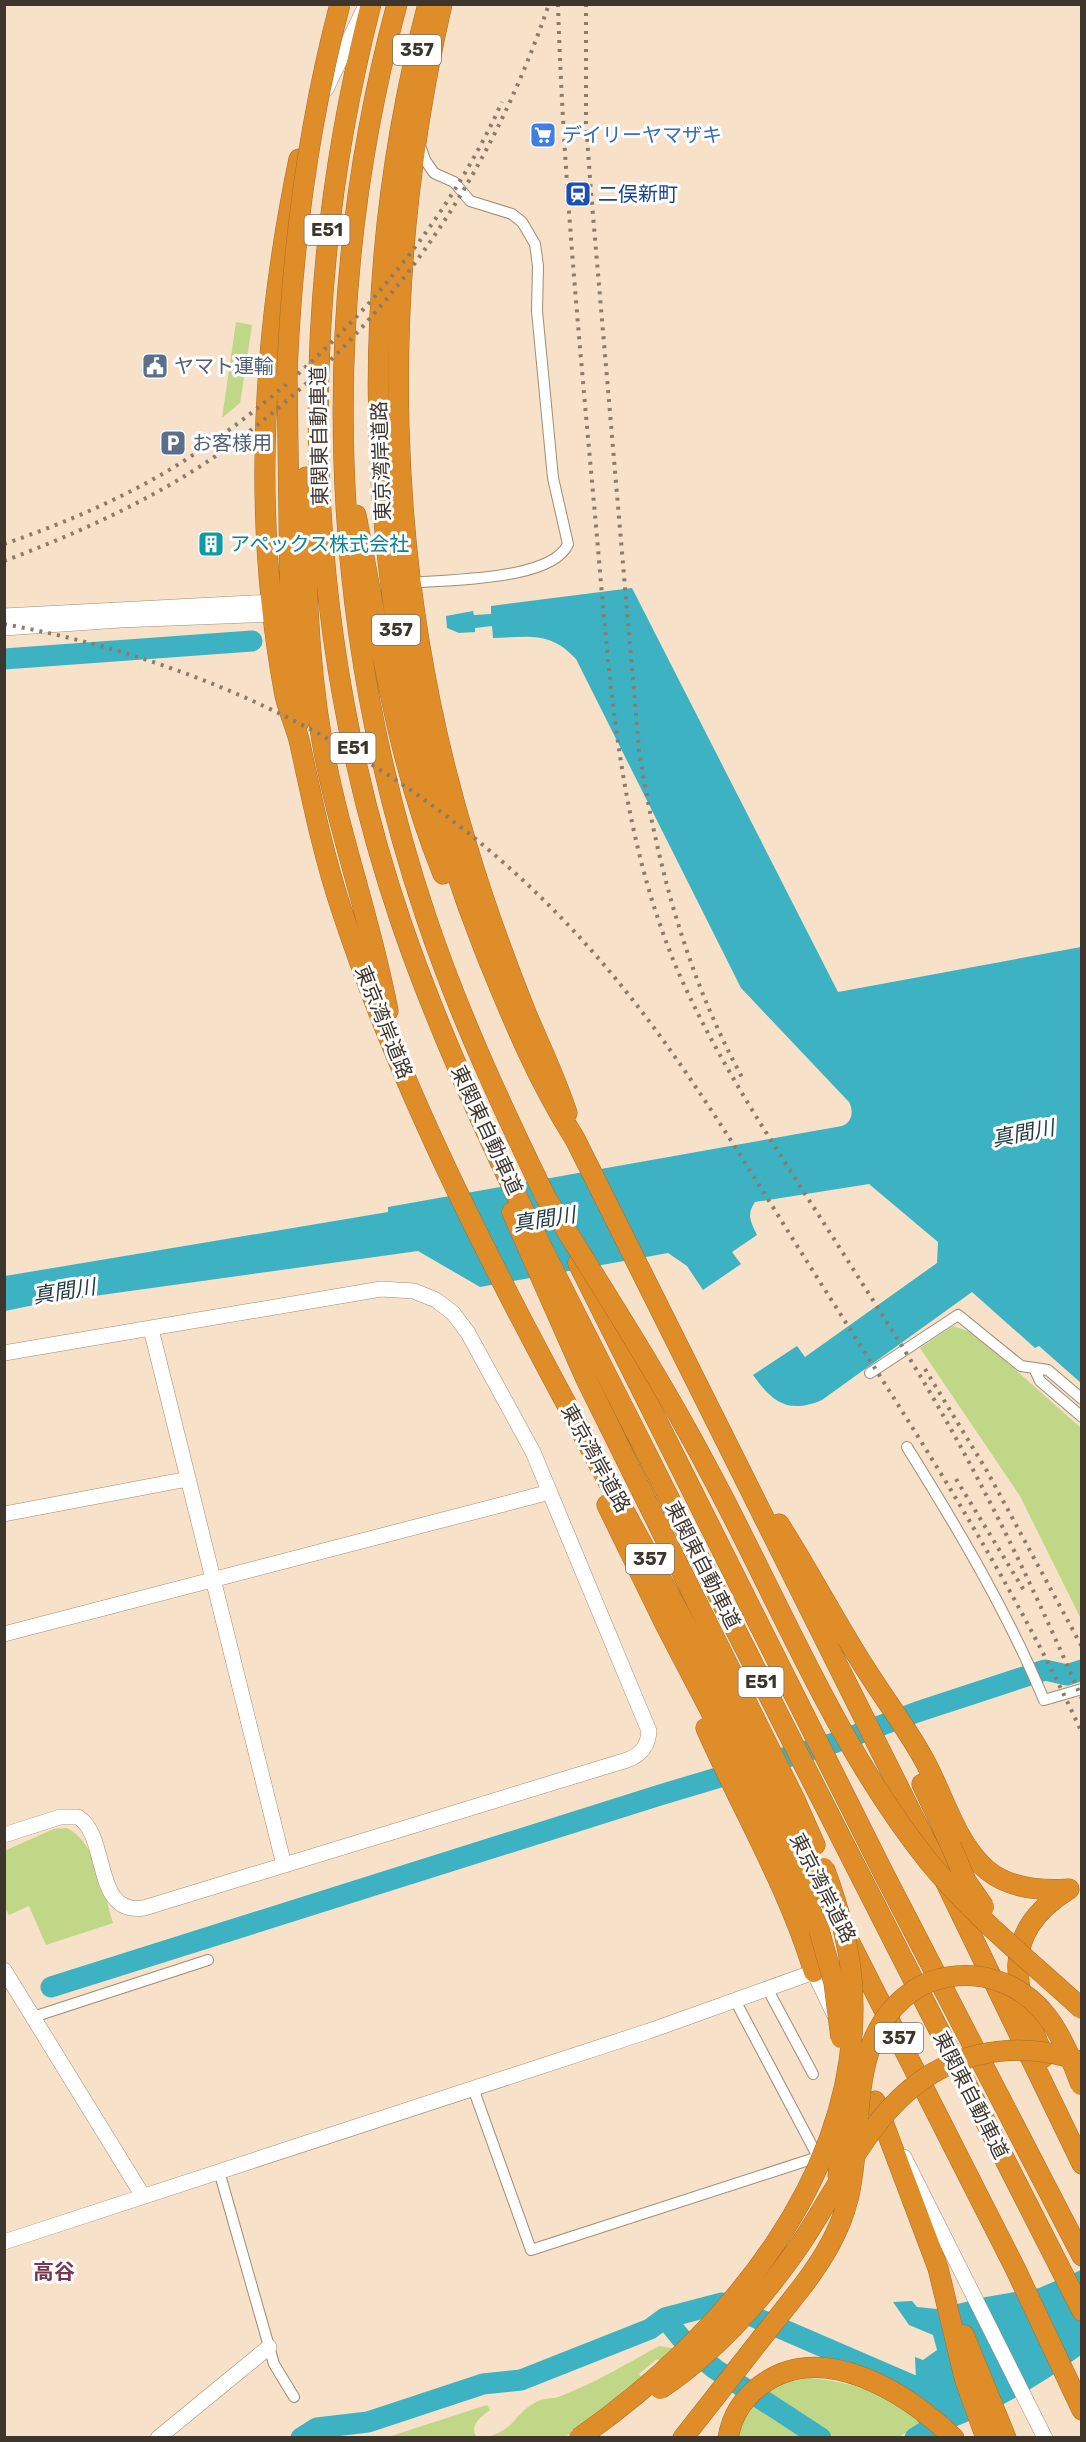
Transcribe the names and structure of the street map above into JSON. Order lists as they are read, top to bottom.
{
  "streets": {
    "highway": [
      "357",
      "E51",
      "東関東自動車道",
      "東京湾岸道路"
    ]
  },
  "districts": ["高谷"],
  "water": ["真間川"],
  "places": {
    "supermarket": ["デイリーヤマザキ"],
    "station": ["二俣新町"],
    "public building": ["ヤマト運輸"],
    "parking": ["お客様用"],
    "building": ["アペックス株式会社"]
  }
}
